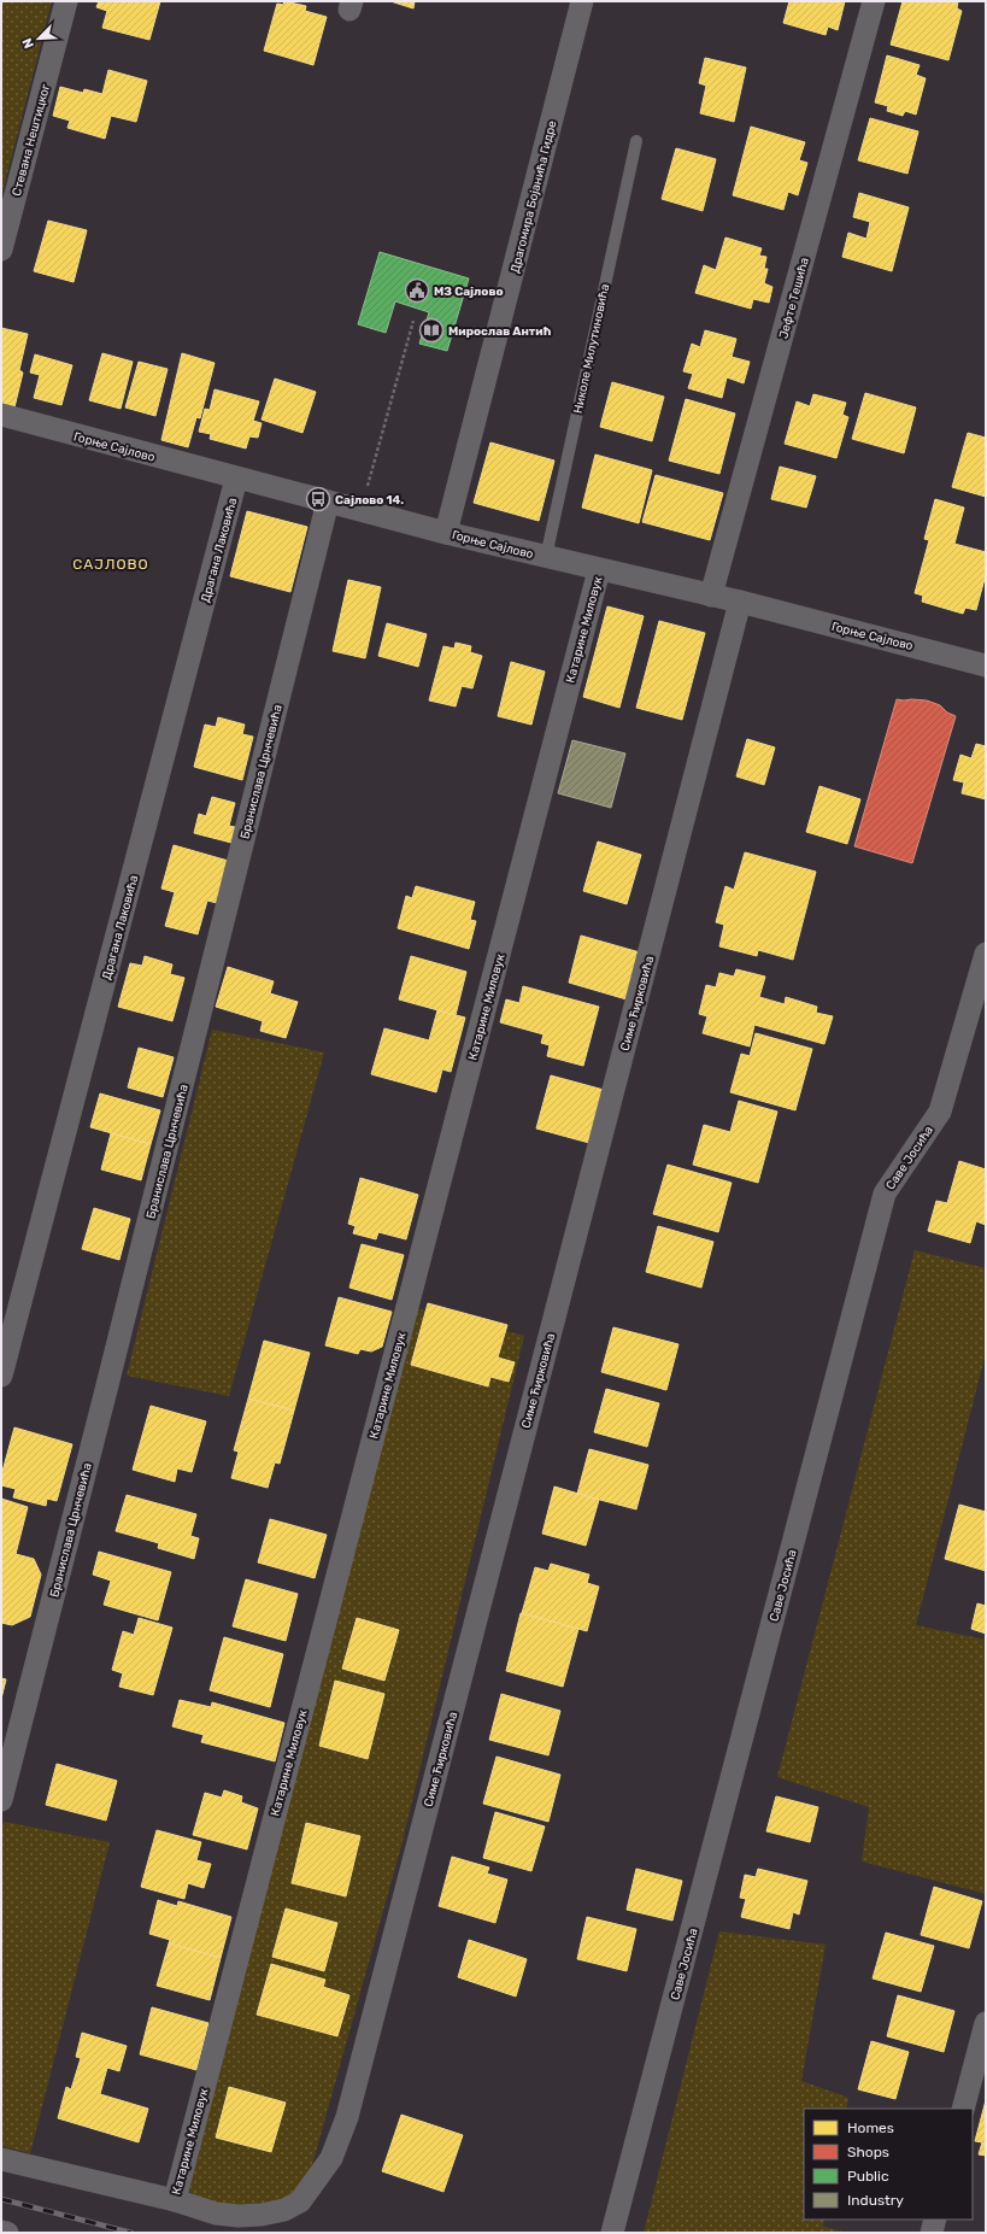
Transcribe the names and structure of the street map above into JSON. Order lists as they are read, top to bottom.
{
  "streets": {
    "street": [
      "Стевана Нештицког",
      "Драгомира Бојанића Гидре",
      "Јефте Тешића",
      "Горње Сајлово",
      "Драгана Лаковића",
      "Катарине Миловук",
      "Бранислава Црнчевића",
      "Симе Ћирковића",
      "Саве Јосића"
    ],
    "lane": ["Николе Милутиновића"]
  },
  "crossings": [
    ["Драгомира Бојанића Гидре", "Горње Сајлово"],
    ["Јефте Тешића", "Горње Сајлово"],
    ["Николе Милутиновића", "Горње Сајлово"],
    ["Горње Сајлово", "Драгана Лаковића"],
    ["Горње Сајлово", "Катарине Миловук"],
    ["Горње Сајлово", "Бранислава Црнчевића"],
    ["Горње Сајлово", "Симе Ћирковића"],
    ["Катарине Миловук", "Симе Ћирковића"]
  ],
  "districts": ["САЈЛОВО"],
  "places": {
    "public building": ["МЗ Сајлово"],
    "library": ["Мирослав Антић"],
    "bus stop": ["Сајлово 14."]
  },
  "legend": [
    "Homes",
    "Shops",
    "Public",
    "Industry"
  ],
  "north": "bottom left"
}
